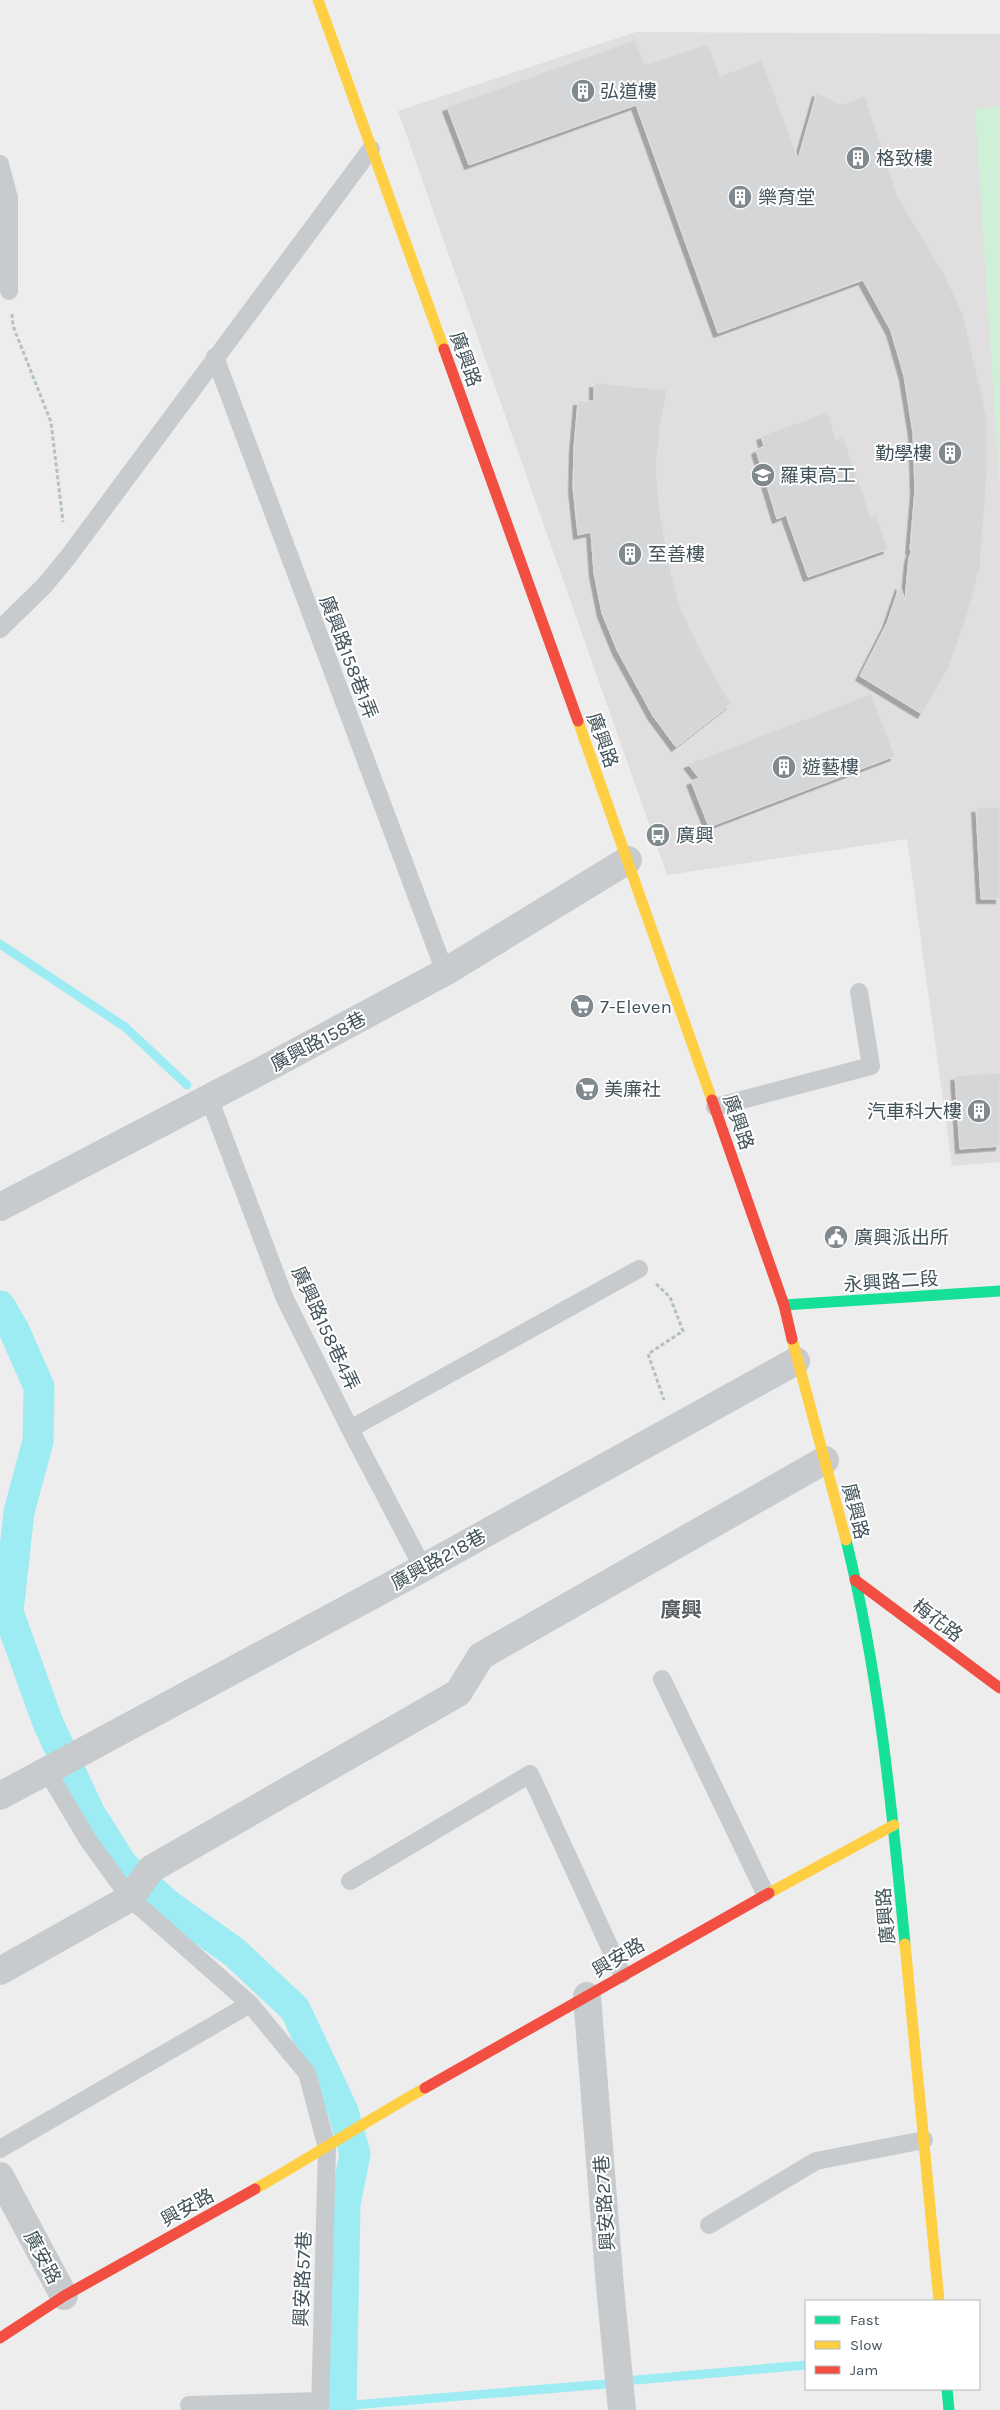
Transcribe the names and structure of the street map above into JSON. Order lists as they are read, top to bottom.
{
  "streets": {
    "main road": [
      "廣興路",
      "永興路二段",
      "梅花路",
      "興安路",
      "廣安路"
    ],
    "street": ["廣興路158巷", "廣興路218巷", "興安路27巷"],
    "lane": ["廣興路158巷1弄", "廣興路158巷4弄", "興安路57巷"]
  },
  "crossings": [
    ["廣興路", "廣興路158巷"],
    ["廣興路", "永興路二段"],
    ["廣興路", "廣興路218巷"],
    ["廣興路", "梅花路"],
    ["廣興路", "興安路"],
    ["廣興路158巷1弄", "廣興路158巷"],
    ["廣興路158巷", "廣興路158巷4弄"],
    ["廣興路158巷4弄", "廣興路218巷"],
    ["廣興路218巷", "興安路57巷"],
    ["興安路", "興安路27巷"],
    ["興安路", "廣安路"],
    ["興安路", "興安路57巷"]
  ],
  "districts": ["廣興"],
  "places": {
    "building": [
      "弘道樓",
      "格致樓",
      "樂育堂",
      "勤學樓",
      "至善樓",
      "遊藝樓",
      "汽車科大樓"
    ],
    "school or university": ["羅東高工"],
    "bus stop": ["廣興"],
    "supermarket": ["7-Eleven", "美廉社"],
    "public building": ["廣興派出所"]
  },
  "legend": ["Fast", "Slow", "Jam"]
}
